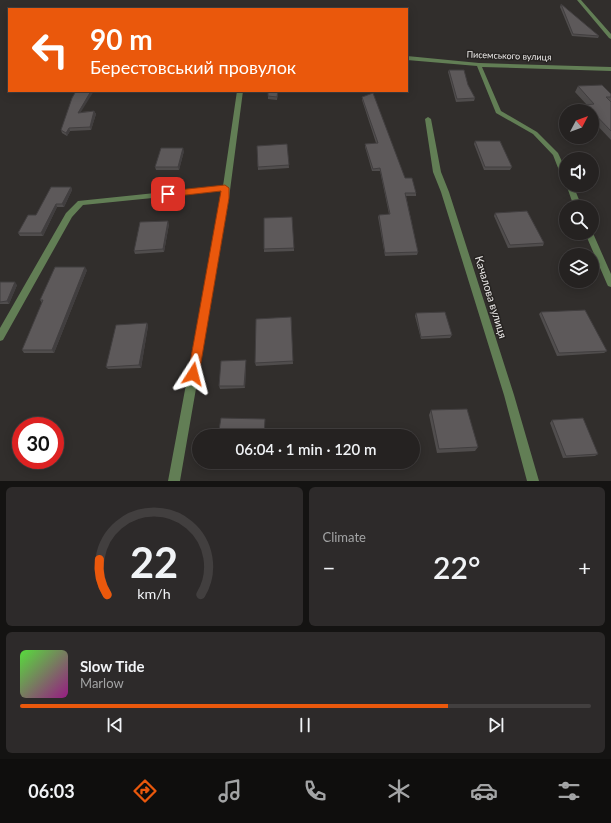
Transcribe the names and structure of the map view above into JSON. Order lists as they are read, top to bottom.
{
  "streets": {
    "street": ["Писемського вулиця", "Качалова вулиця"]
  },
  "north": "top right",
  "page": {
    "turn": ["90 m", "Берестовський провулок"],
    "limit": "30",
    "trip": "06:04 · 1 min · 120 m",
    "tile": "Climate",
    "heat": ["−", "22°", "+"],
    "song": ["Slow Tide", "Marlow"],
    "tabs": "06:03",
    "gauge": ["22", "km/h"]
  }
}
